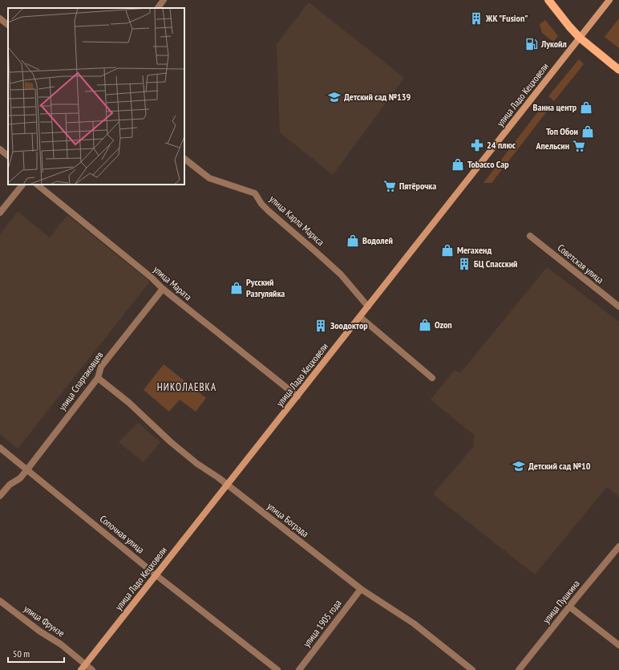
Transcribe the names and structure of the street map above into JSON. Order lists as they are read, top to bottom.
{
  "streets": {
    "main road": ["улица Ладо Кецховели"],
    "street": [
      "улица Карла Маркса",
      "Советская улица",
      "улица Марата",
      "улица Спартаковцев",
      "улица Бограда",
      "Сопочная улица",
      "улица Пушкина",
      "улица Фрунзе",
      "улица 1905 года"
    ]
  },
  "crossings": [
    ["улица Ладо Кецховели", "улица Карла Маркса"],
    ["улица Ладо Кецховели", "улица Марата"],
    ["улица Ладо Кецховели", "улица Бограда"],
    ["улица Ладо Кецховели", "Сопочная улица"],
    ["улица Ладо Кецховели", "улица Фрунзе"],
    ["улица Марата", "улица Спартаковцев"],
    ["улица Спартаковцев", "улица Бограда"],
    ["улица Спартаковцев", "Сопочная улица"],
    ["улица Бограда", "улица 1905 года"]
  ],
  "districts": ["НИКОЛАЕВКА"],
  "places": {
    "building": ["ЖК \"Fusion\"", "БЦ Спасский", "Зоодоктор"],
    "fuel station": ["Лукойл"],
    "school or university": ["Детский сад №139", "Детский сад №10"],
    "shop": [
      "Ванна центр",
      "Топ Обои",
      "Tobacco Cap",
      "Водолей",
      "Мегахенд",
      "Русский Разгуляйка",
      "Ozon"
    ],
    "pharmacy": ["24 плюс"],
    "supermarket": ["Апельсин", "Пятёрочка"]
  },
  "scale_bar": "50 m"
}
